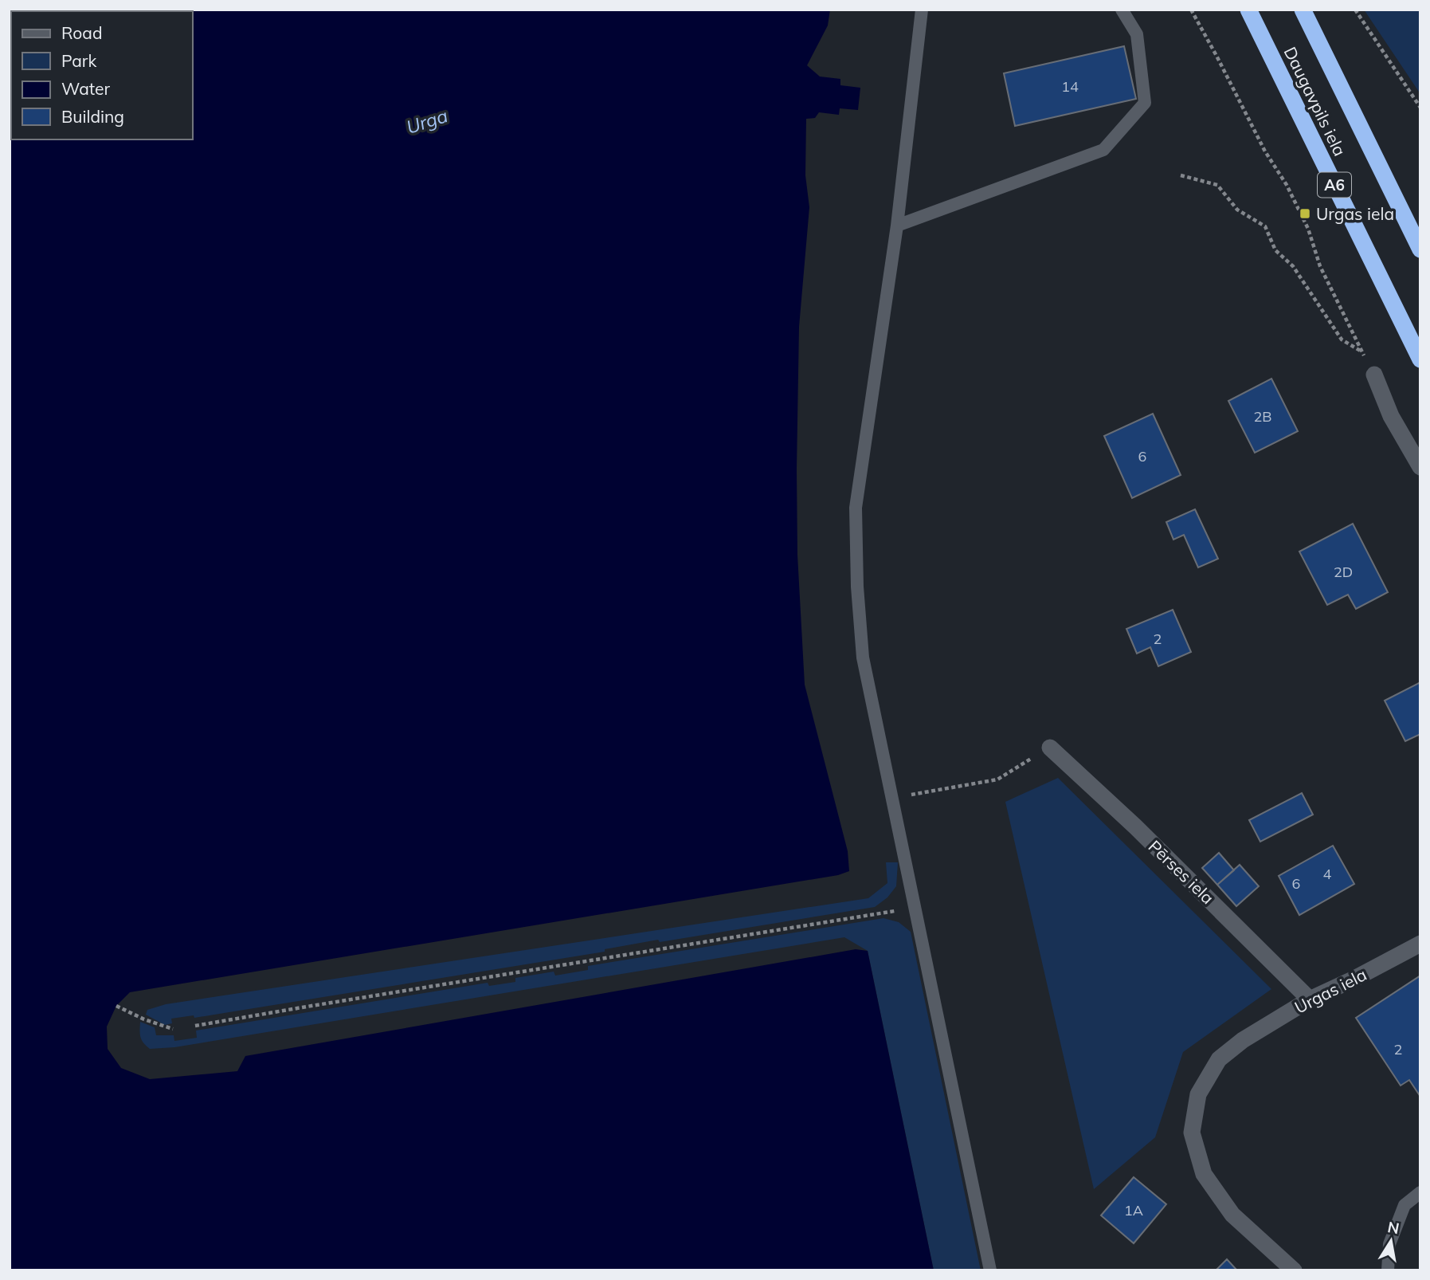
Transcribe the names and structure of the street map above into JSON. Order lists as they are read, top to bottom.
{
  "streets": {
    "highway": ["Daugavpils iela", "A6"],
    "street": ["Pērses iela", "Urgas iela"]
  },
  "crossings": [
    ["Pērses iela", "Urgas iela"]
  ],
  "water": ["Urga"],
  "places": {
    "transit": ["Urgas iela"]
  },
  "house_numbers": [
    "14",
    "2B",
    "6",
    "2D",
    "2",
    "4",
    "6",
    "2",
    "1A"
  ],
  "legend": [
    "Road",
    "Park",
    "Water",
    "Building"
  ],
  "north": "top"
}
